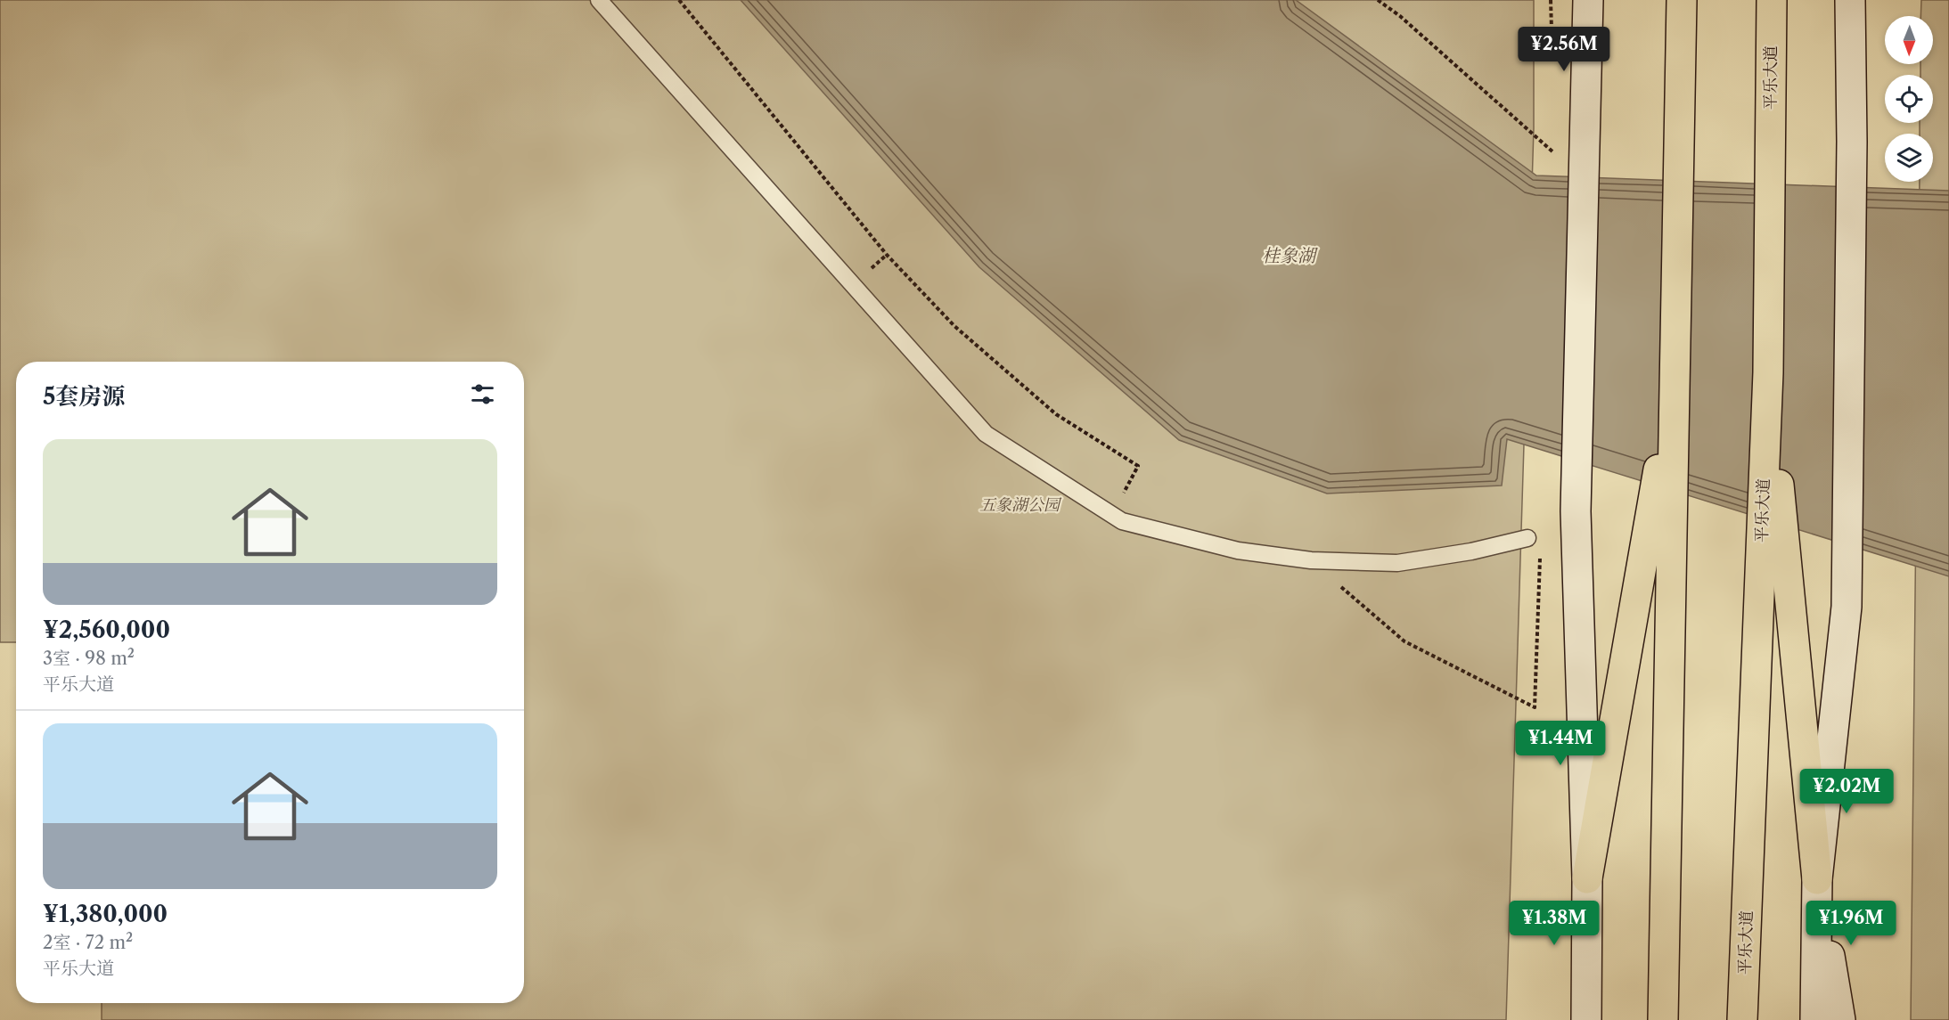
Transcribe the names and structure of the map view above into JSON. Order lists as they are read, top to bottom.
{
  "streets": {
    "highway": ["平乐大道"]
  },
  "water": ["桂象湖"],
  "parks": ["五象湖公园"],
  "north": "bottom",
  "page": {
    "price": [
      "¥2.56M",
      "¥1.44M",
      "¥2.02M",
      "¥1.38M",
      "¥1.96M"
    ],
    "heading": "5套房源",
    "list": [
      {
        "name": "¥2,560,000",
        "note": "3室 · 98 m² · 平乐大道"
      },
      {
        "name": "¥1,380,000",
        "note": "2室 · 72 m² · 平乐大道"
      }
    ]
  }
}
